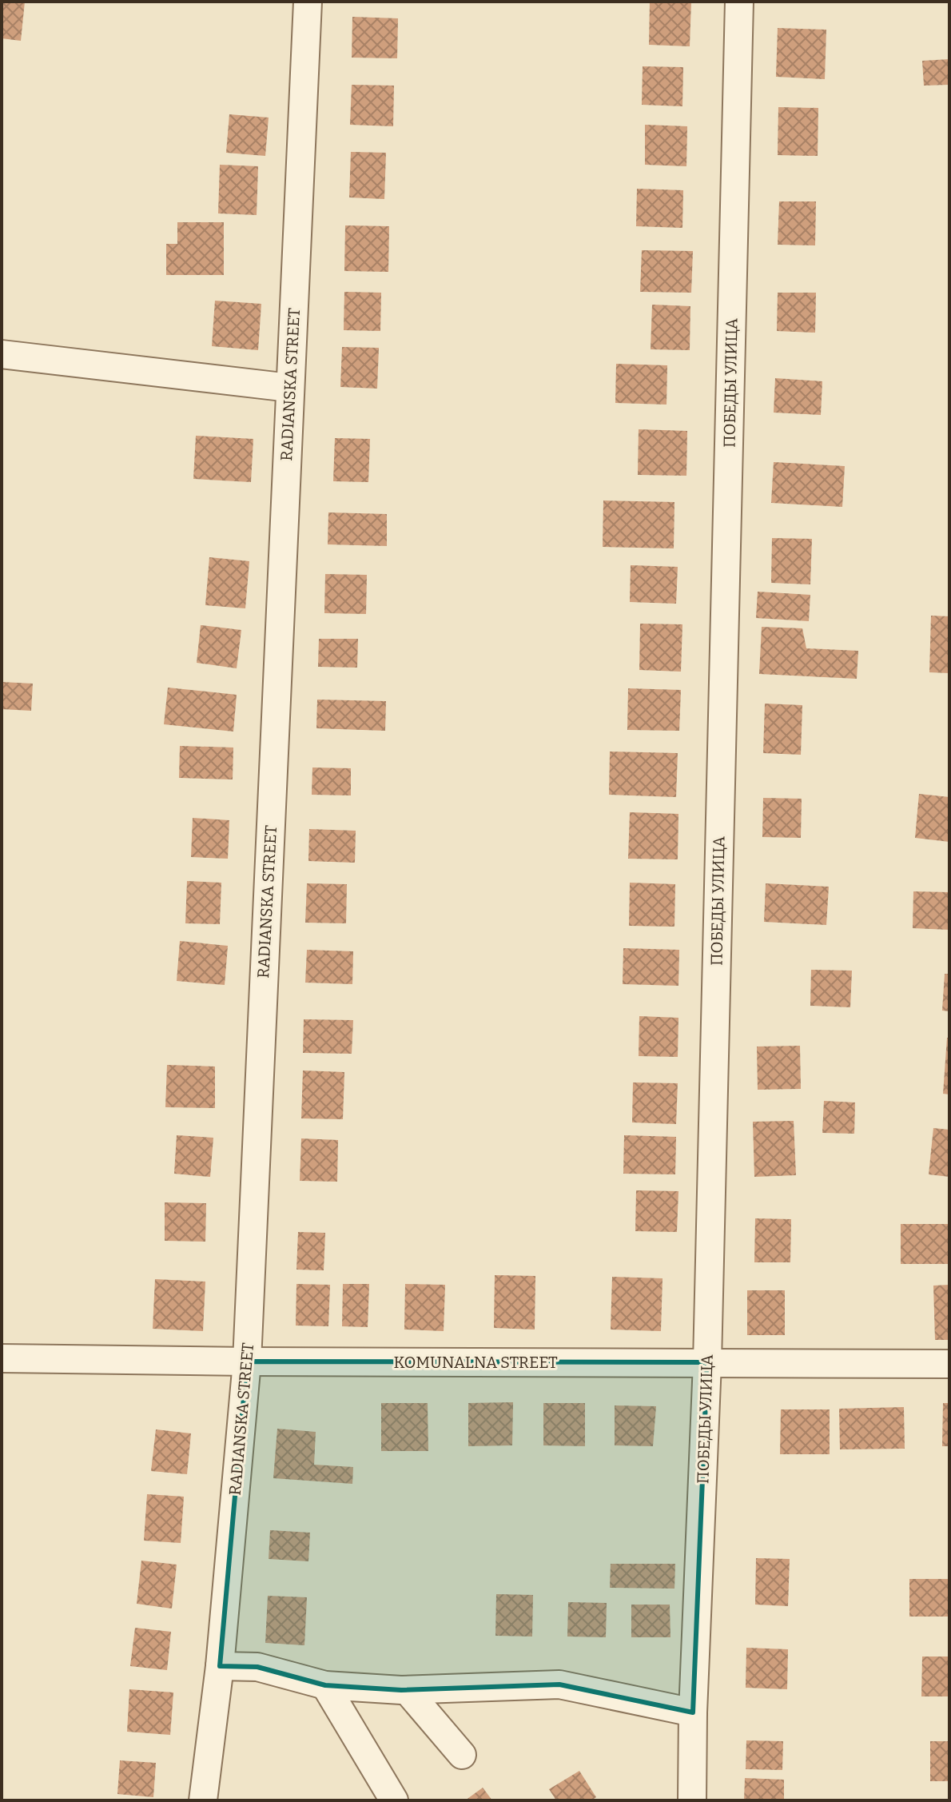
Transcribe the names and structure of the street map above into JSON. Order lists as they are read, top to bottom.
{
  "streets": {
    "street": ["ПОБЕДЫ УЛИЦА", "RADIANSKA STREET", "KOMUNALNA STREET"]
  },
  "crossings": [
    ["ПОБЕДЫ УЛИЦА", "KOMUNALNA STREET"],
    ["RADIANSKA STREET", "KOMUNALNA STREET"]
  ]
}
